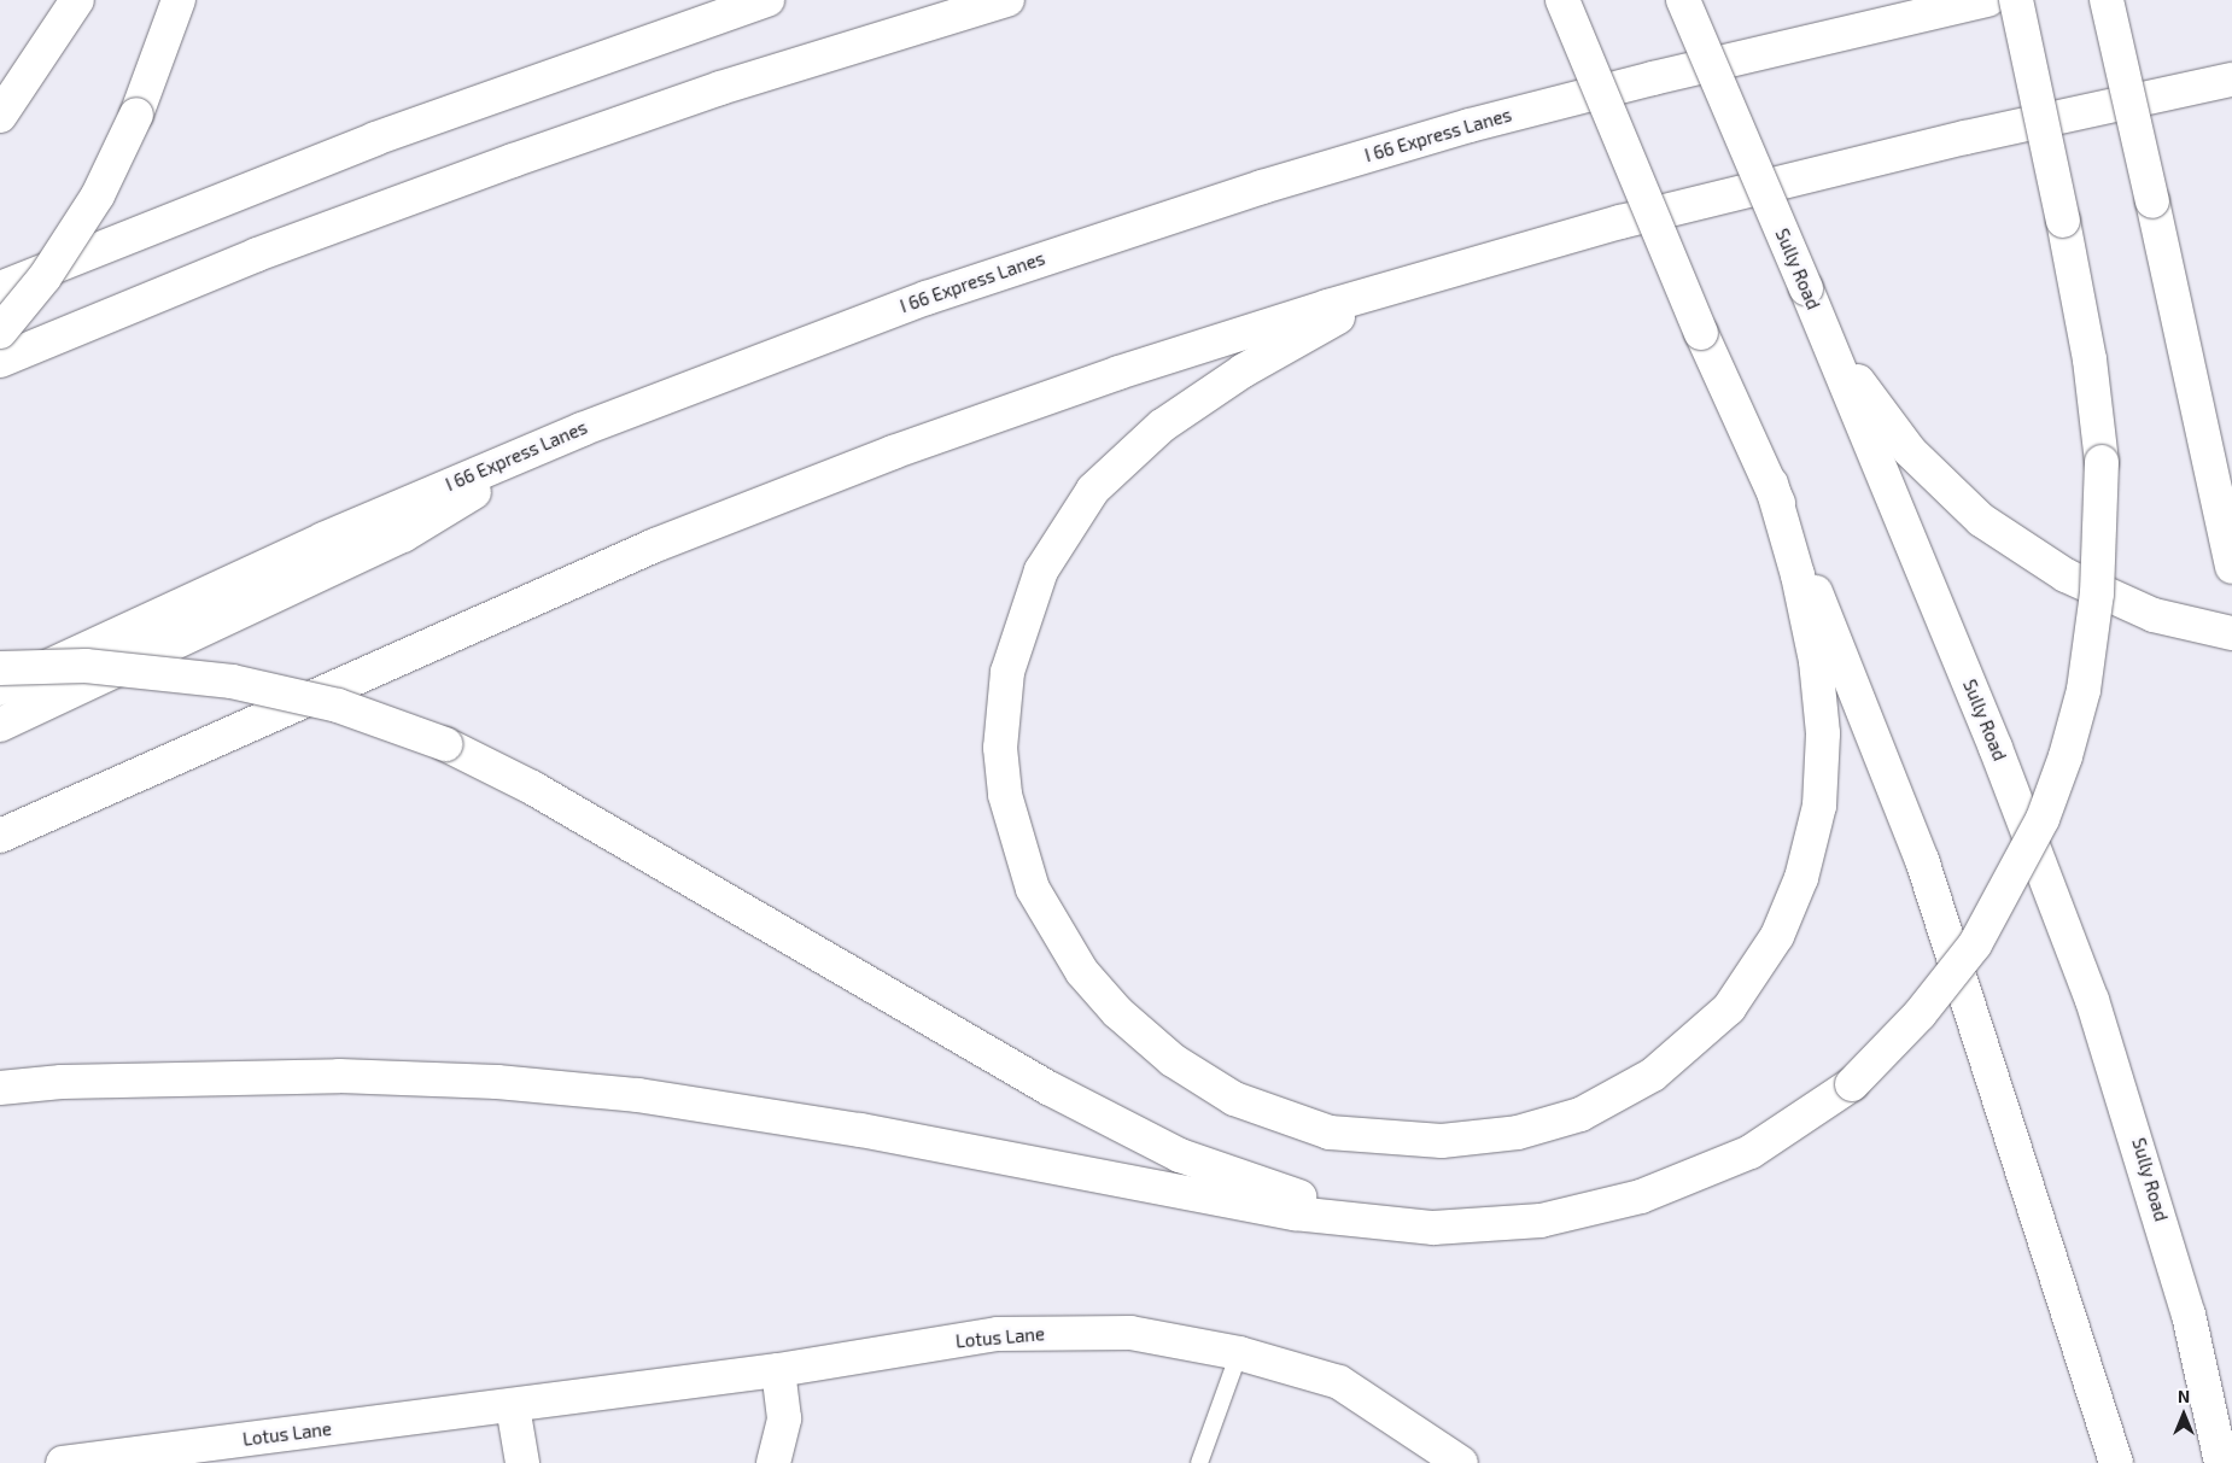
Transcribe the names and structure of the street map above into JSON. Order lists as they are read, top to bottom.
{
  "streets": {
    "main road": ["I 66 Express Lanes", "Sully Road", "Lotus Lane"]
  },
  "north": "top"
}
